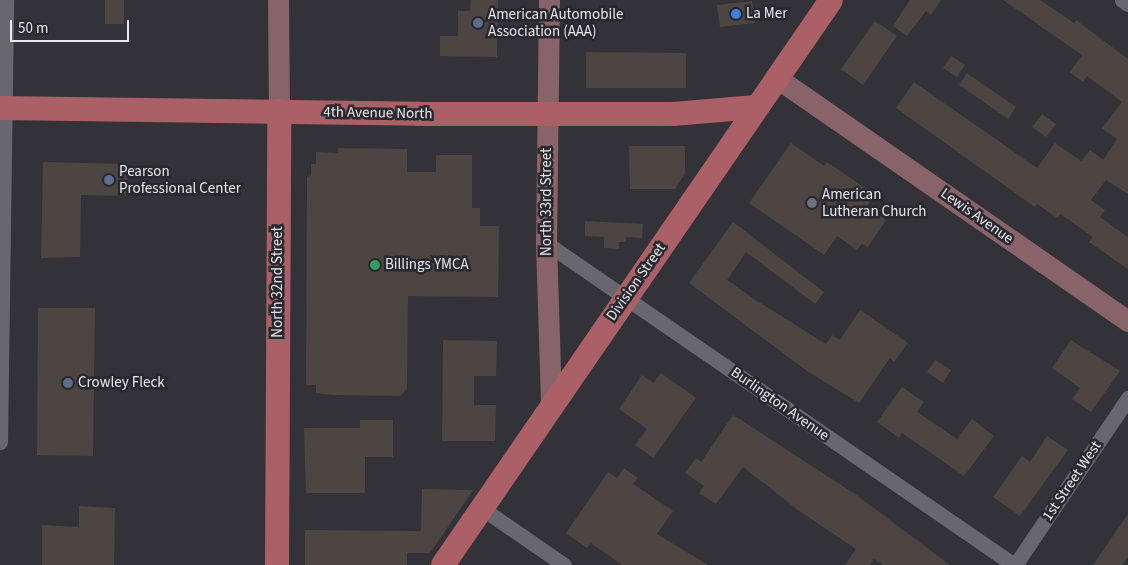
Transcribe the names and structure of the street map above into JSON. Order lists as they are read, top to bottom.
{
  "streets": {
    "main road": ["4th Avenue North", "North 32nd Street", "Division Street"],
    "street": [
      "North 33rd Street",
      "Lewis Avenue",
      "Burlington Avenue",
      "1st Street West"
    ]
  },
  "crossings": [
    ["4th Avenue North", "North 33rd Street"],
    ["4th Avenue North", "North 32nd Street"],
    ["4th Avenue North", "Division Street"],
    ["North 33rd Street", "Division Street"],
    ["North 33rd Street", "Burlington Avenue"],
    ["Lewis Avenue", "Division Street"],
    ["Division Street", "Burlington Avenue"],
    ["Burlington Avenue", "1st Street West"]
  ],
  "places": [
    "La Mer",
    "American Automobile Association (AAA)",
    "Pearson Professional Center",
    "American Lutheran Church",
    "Billings YMCA",
    "Crowley Fleck"
  ],
  "scale_bar": "50 m"
}
